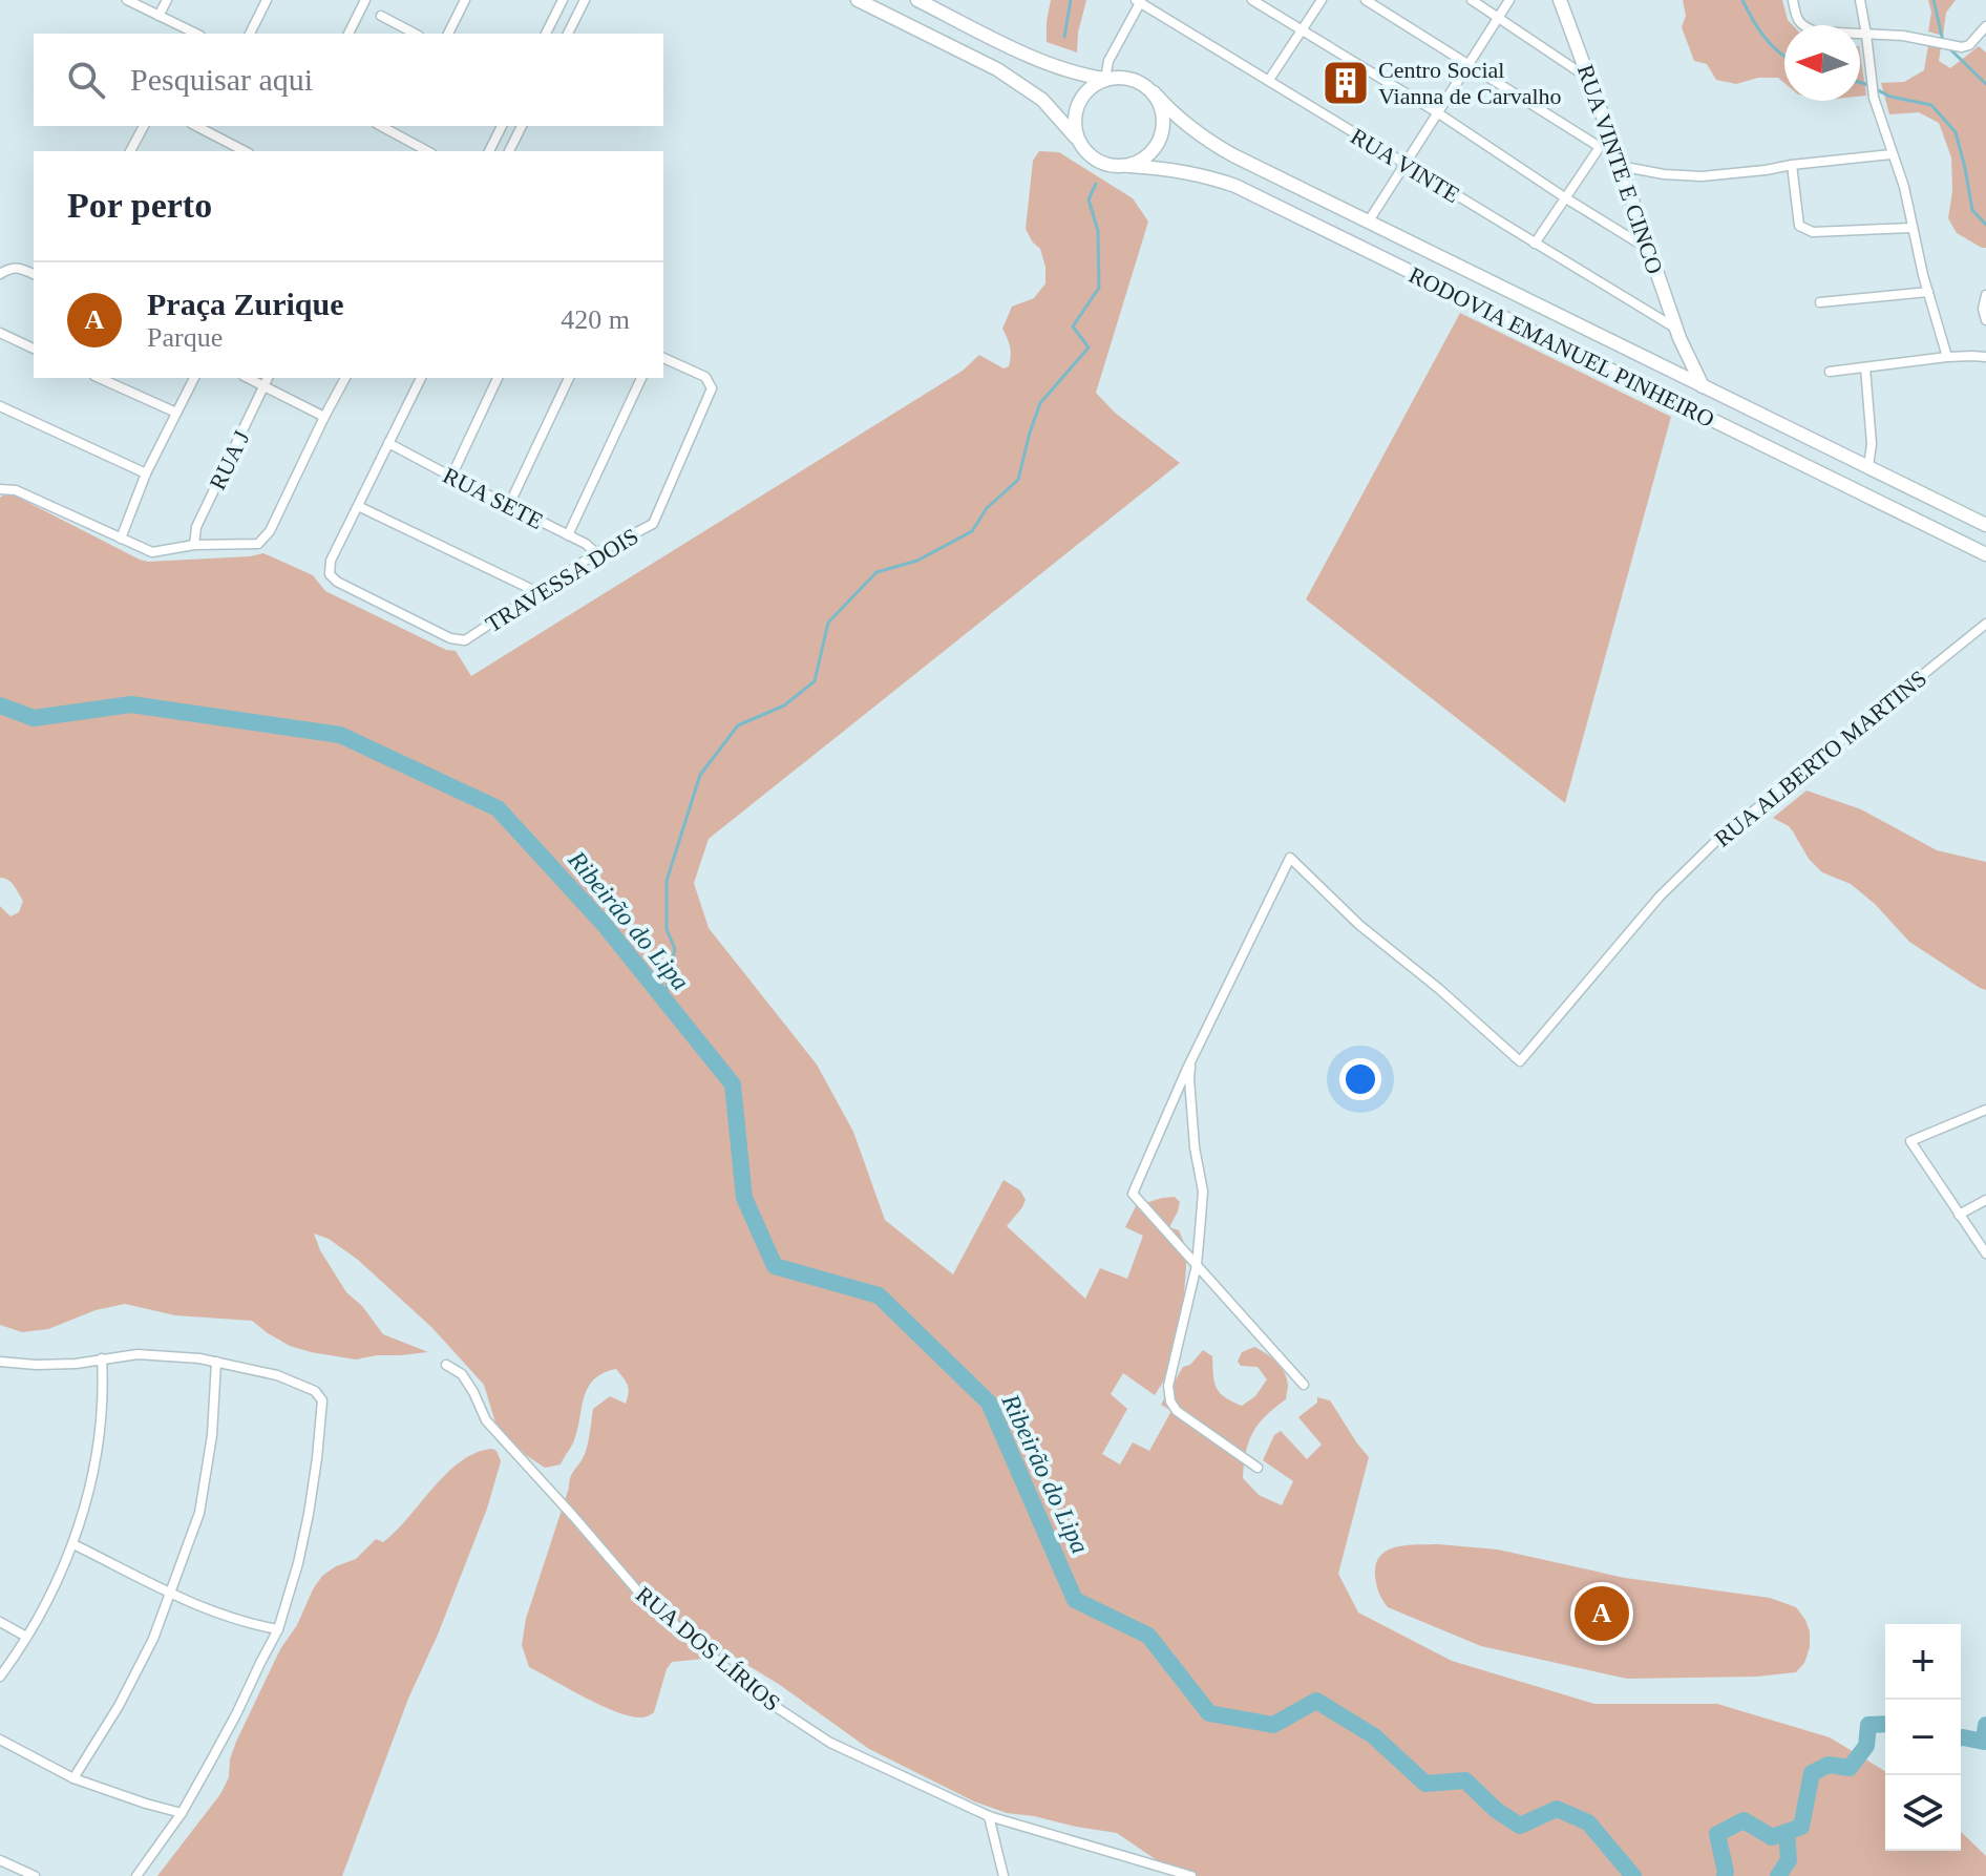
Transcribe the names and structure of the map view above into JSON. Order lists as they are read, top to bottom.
{
  "streets": {
    "main road": ["RUA VINTE E CINCO", "RODOVIA EMANUEL PINHEIRO"],
    "street": [
      "RUA VINTE",
      "RUA J",
      "RUA SETE",
      "TRAVESSA DOIS",
      "RUA ALBERTO MARTINS",
      "RUA DOS LÍRIOS"
    ]
  },
  "crossings": [
    ["RUA VINTE", "RUA VINTE E CINCO"],
    ["RUA VINTE E CINCO", "RODOVIA EMANUEL PINHEIRO"],
    ["RUA SETE", "TRAVESSA DOIS"]
  ],
  "water": ["Ribeirão do Lipa"],
  "places": {
    "building": ["Centro Social Vianna de Carvalho"]
  },
  "north": "left",
  "page": {
    "search": "Pesquisar aqui",
    "heading": "Por perto",
    "list": [
      {
        "mark": "A",
        "name": "Praça Zurique",
        "note": "Parque",
        "value": "420 m"
      }
    ],
    "pins": "A",
    "map_buttons": ["+", "−"]
  }
}
